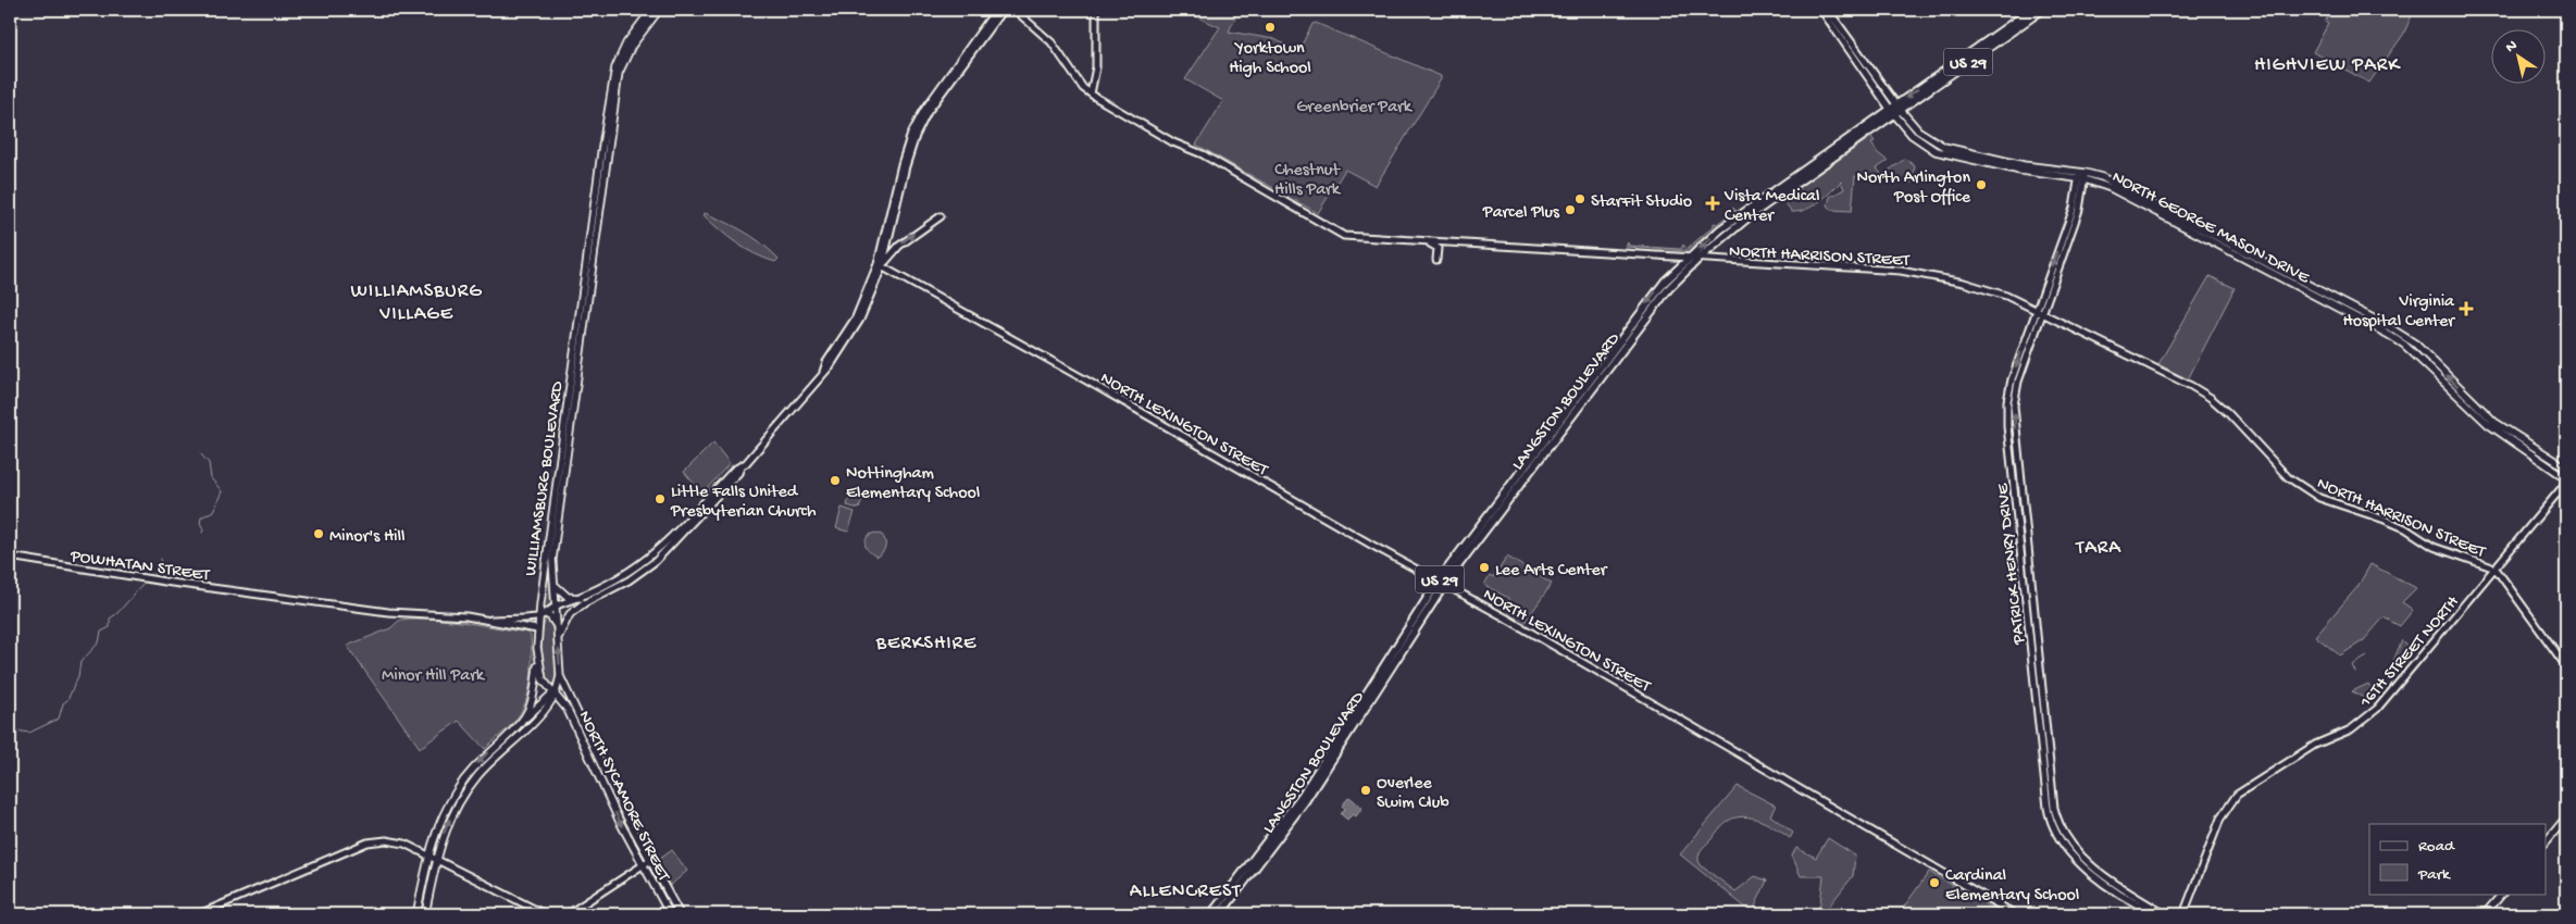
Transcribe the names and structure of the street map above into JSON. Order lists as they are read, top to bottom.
{
  "streets": {
    "main road": [
      "US 29",
      "NORTH GEORGE MASON DRIVE",
      "LANGSTON BOULEVARD",
      "WILLIAMSBURG BOULEVARD",
      "NORTH SYCAMORE STREET"
    ],
    "street": [
      "NORTH HARRISON STREET",
      "NORTH LEXINGTON STREET",
      "POWHATAN STREET",
      "PATRICK HENRY DRIVE",
      "16TH STREET NORTH"
    ]
  },
  "crossings": [
    ["NORTH GEORGE MASON DRIVE", "LANGSTON BOULEVARD"],
    ["NORTH GEORGE MASON DRIVE", "PATRICK HENRY DRIVE"],
    ["NORTH HARRISON STREET", "LANGSTON BOULEVARD"],
    ["NORTH HARRISON STREET", "PATRICK HENRY DRIVE"],
    ["NORTH HARRISON STREET", "16TH STREET NORTH"],
    ["LANGSTON BOULEVARD", "NORTH LEXINGTON STREET"],
    ["WILLIAMSBURG BOULEVARD", "NORTH SYCAMORE STREET"]
  ],
  "one_way": ["NORTH GEORGE MASON DRIVE"],
  "districts": [
    "HIGHVIEW PARK",
    "WILLIAMSBURG VILLAGE",
    "TARA",
    "BERKSHIRE",
    "ALLENCREST"
  ],
  "parks": ["Greenbrier Park", "Chestnut Hills Park", "Minor Hill Park"],
  "places": {
    "other": [
      "Yorktown High School",
      "North Arlington Post Office",
      "StarFit Studio",
      "Parcel Plus",
      "Nottingham Elementary School",
      "Little Falls United Presbyterian Church",
      "Minor's Hill",
      "Lee Arts Center",
      "Overlee Swim Club",
      "Cardinal Elementary School"
    ],
    "health": ["Vista Medical Center", "Virginia Hospital Center"]
  },
  "legend": ["Road", "Park"],
  "north": "top left"
}
